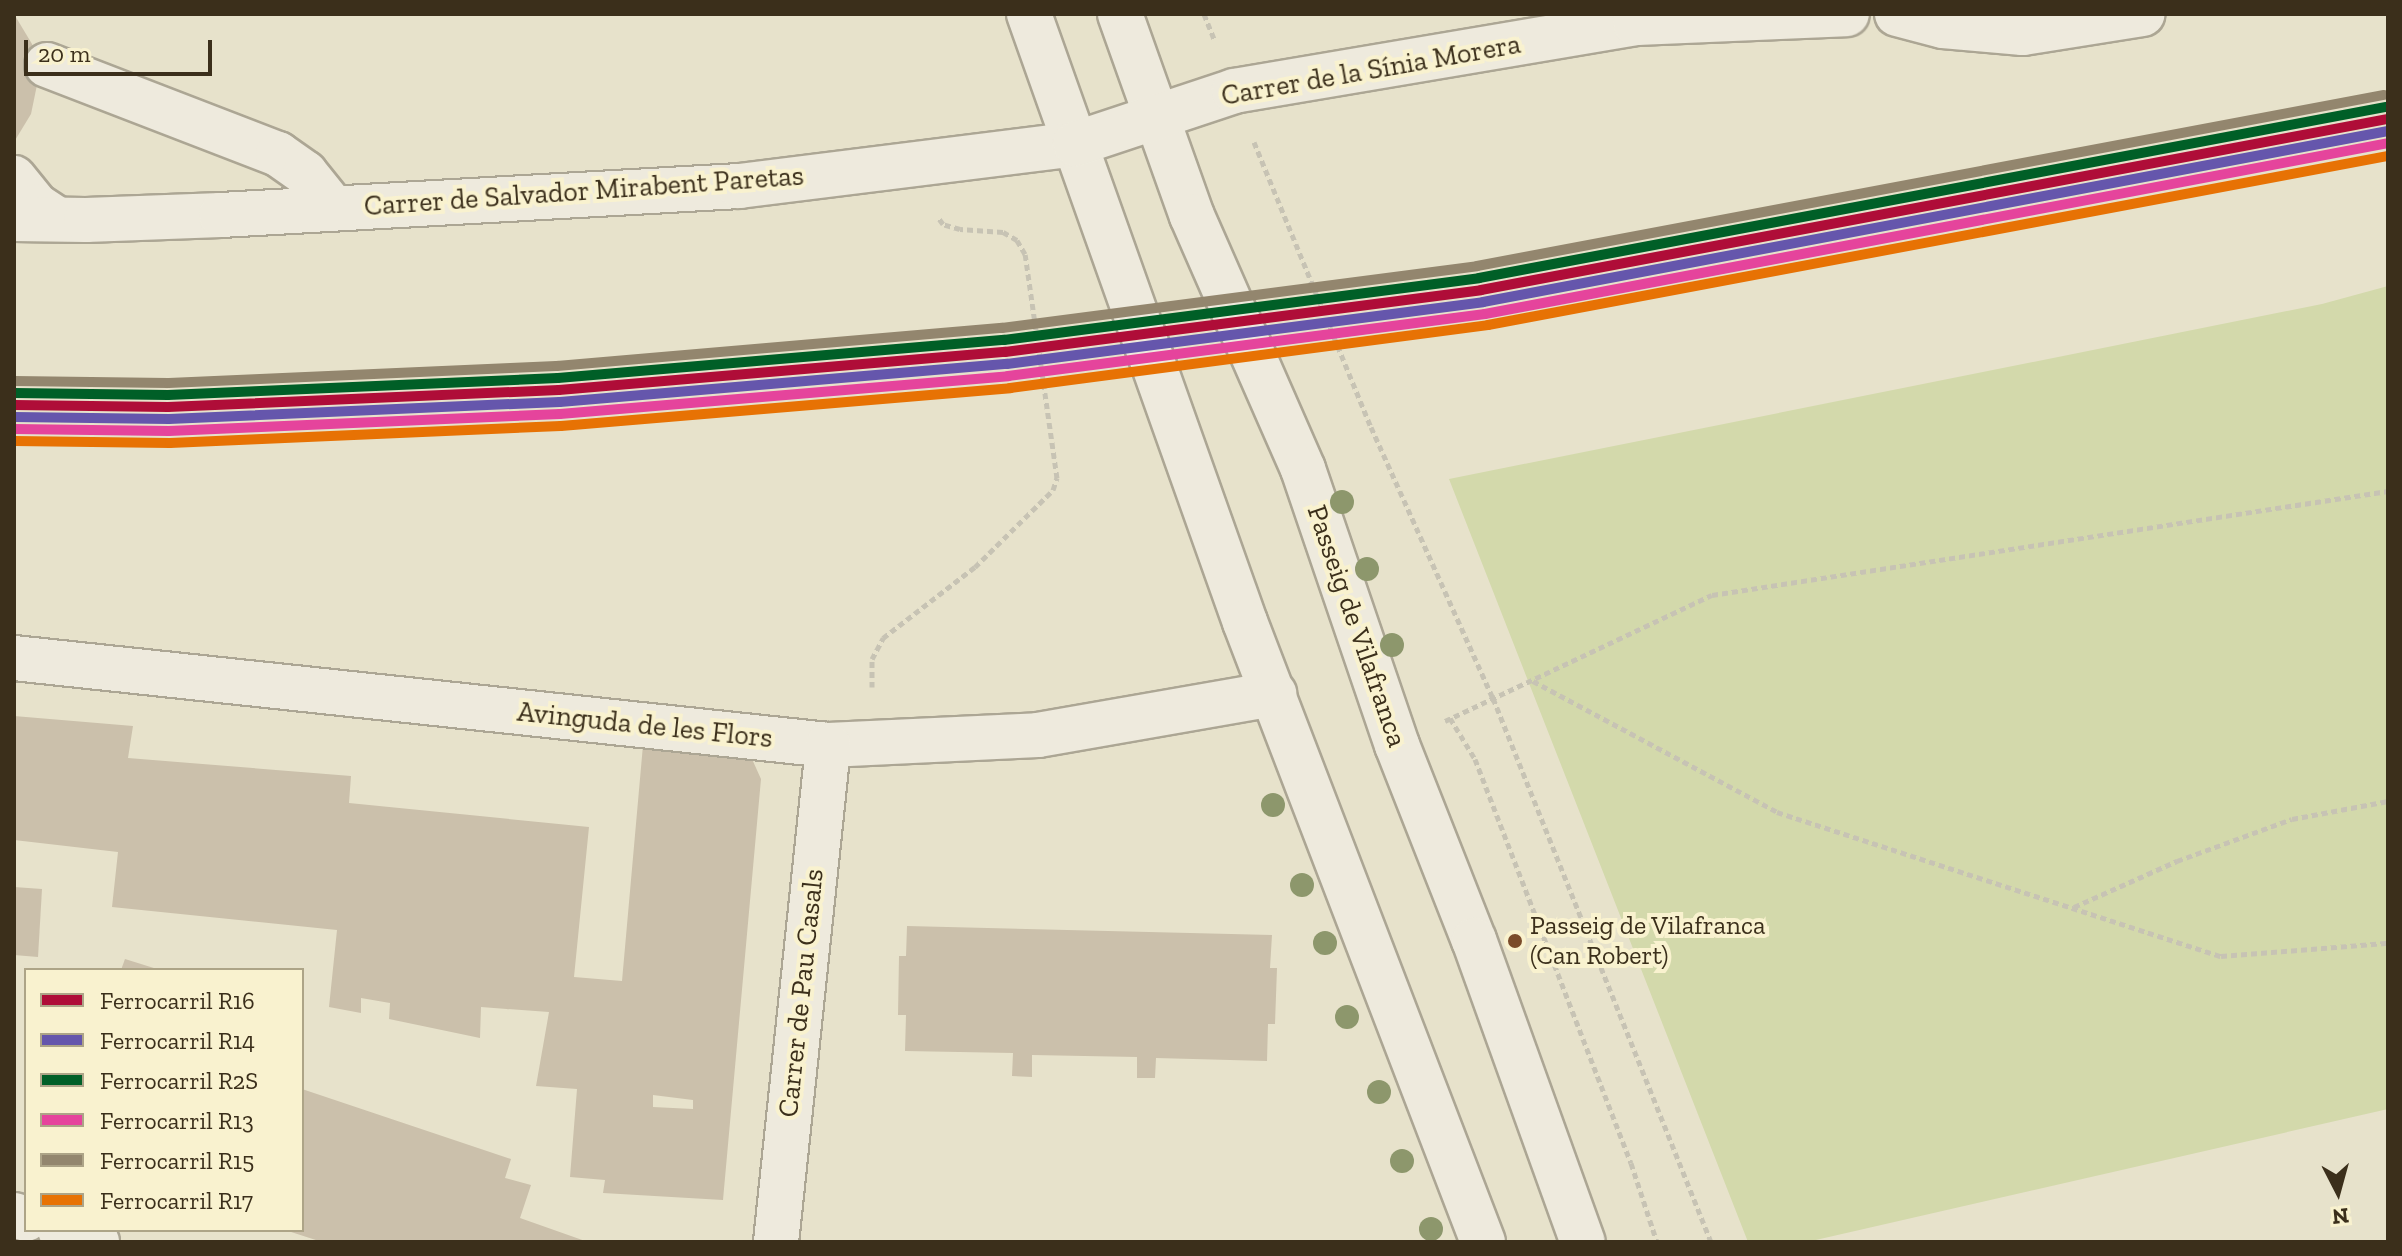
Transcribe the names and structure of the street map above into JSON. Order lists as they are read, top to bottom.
{
  "streets": {
    "street": [
      "Carrer de la Sínia Morera",
      "Carrer de Salvador Mirabent Paretas",
      "Passeig de Vilafranca",
      "Avinguda de les Flors",
      "Carrer de Pau Casals"
    ]
  },
  "crossings": [
    ["Carrer de la Sínia Morera", "Carrer de Salvador Mirabent Paretas"],
    ["Carrer de la Sínia Morera", "Passeig de Vilafranca"],
    ["Carrer de Salvador Mirabent Paretas", "Passeig de Vilafranca"],
    ["Avinguda de les Flors", "Carrer de Pau Casals"]
  ],
  "places": ["Passeig de Vilafranca (Can Robert)"],
  "lines": [
    "rail line R15",
    "rail line R2S",
    "rail line R16",
    "rail line R14",
    "rail line R13",
    "rail line R17"
  ],
  "legend": [
    "Ferrocarril R16",
    "Ferrocarril R14",
    "Ferrocarril R2S",
    "Ferrocarril R13",
    "Ferrocarril R15",
    "Ferrocarril R17"
  ],
  "scale_bar": "20 m",
  "north": "bottom"
}
